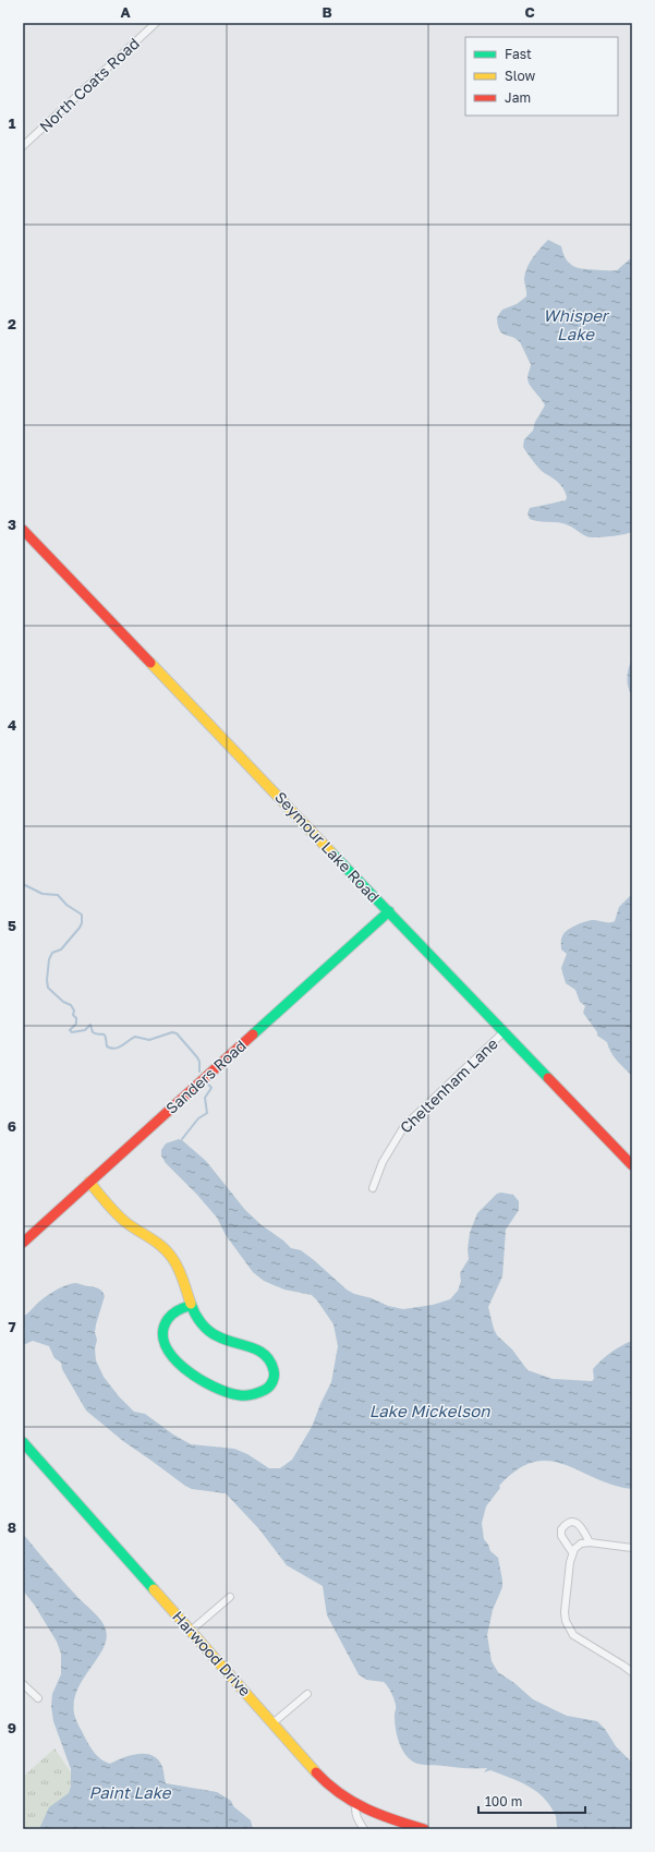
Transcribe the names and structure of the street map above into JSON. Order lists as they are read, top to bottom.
{
  "streets": {
    "street": [
      "North Coats Road",
      "Seymour Lake Road",
      "Sanders Road",
      "Cheltenham Lane",
      "Harwood Drive"
    ]
  },
  "crossings": [
    ["Seymour Lake Road", "Sanders Road"],
    ["Seymour Lake Road", "Cheltenham Lane"]
  ],
  "water": ["Whisper Lake", "Lake Mickelson", "Paint Lake"],
  "legend": ["Fast", "Slow", "Jam"],
  "scale_bar": "100 m",
  "grid": {
    "columns": ["A", "B", "C"],
    "rows": [
      "1",
      "2",
      "3",
      "4",
      "5",
      "6",
      "7",
      "8",
      "9"
    ]
  }
}
